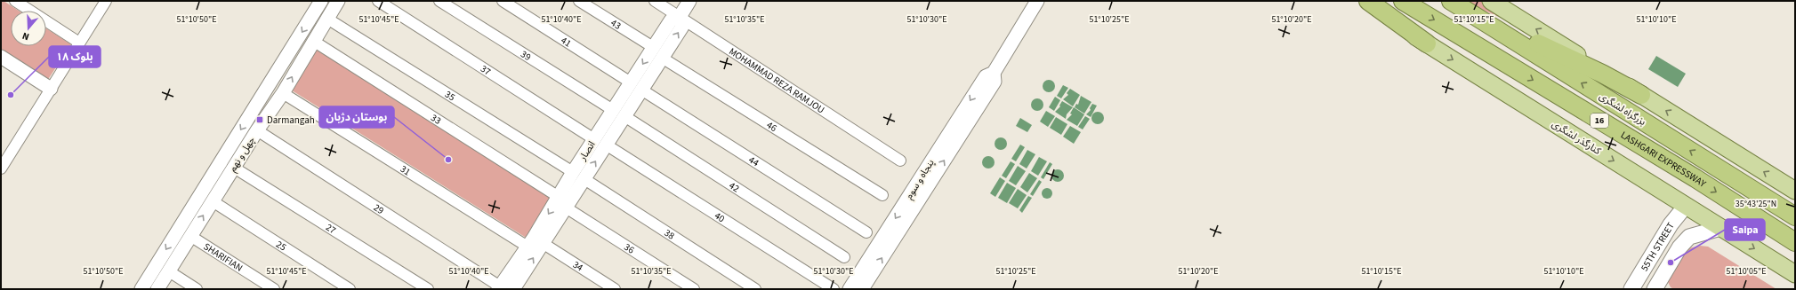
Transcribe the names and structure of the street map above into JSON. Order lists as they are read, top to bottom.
{
  "streets": {
    "highway": ["بزرگراه لشگری", "16", "LASHGARI EXPRESSWAY"],
    "main road": ["کنارگذر لشگری", "55TH STREET"],
    "street": [
      "43",
      "41",
      "39",
      "37",
      "MOHAMMAD REZA RAMJOU",
      "35",
      "33",
      "46",
      "انصار",
      "چهل و نهم",
      "44",
      "31",
      "پنجاه و سوم",
      "42",
      "29",
      "40",
      "27",
      "38",
      "25",
      "36",
      "SHARIFIAN",
      "34"
    ]
  },
  "crossings": [
    ["43", "انصار"],
    ["41", "انصار"],
    ["41", "44"],
    ["39", "انصار"],
    ["39", "42"],
    ["37", "انصار"],
    ["37", "40"],
    ["MOHAMMAD REZA RAMJOU", "انصار"],
    ["35", "انصار"],
    ["35", "چهل و نهم"],
    ["35", "38"],
    ["33", "انصار"],
    ["33", "چهل و نهم"],
    ["33", "36"],
    ["46", "انصار"],
    ["کنارگذر لشگری", "55TH STREET"],
    ["انصار", "44"],
    ["انصار", "31"],
    ["انصار", "42"],
    ["انصار", "29"],
    ["انصار", "40"],
    ["انصار", "38"],
    ["انصار", "36"],
    ["انصار", "34"],
    ["چهل و نهم", "31"],
    ["چهل و نهم", "29"],
    ["چهل و نهم", "27"],
    ["چهل و نهم", "25"],
    ["چهل و نهم", "SHARIFIAN"],
    ["31", "34"]
  ],
  "places": {
    "other": ["بلوک ۱۸", "بوستان دژبان", "Saipa"],
    "transit": ["Darmangah"]
  },
  "north": "bottom",
  "coordinates": [
    "51°10'50\"E",
    "51°10'45\"E",
    "51°10'40\"E",
    "51°10'35\"E",
    "51°10'30\"E",
    "51°10'15\"E",
    "51°10'25\"E",
    "51°10'20\"E",
    "51°10'10\"E",
    "35°43'25\"N",
    "51°10'05\"E"
  ]
}
